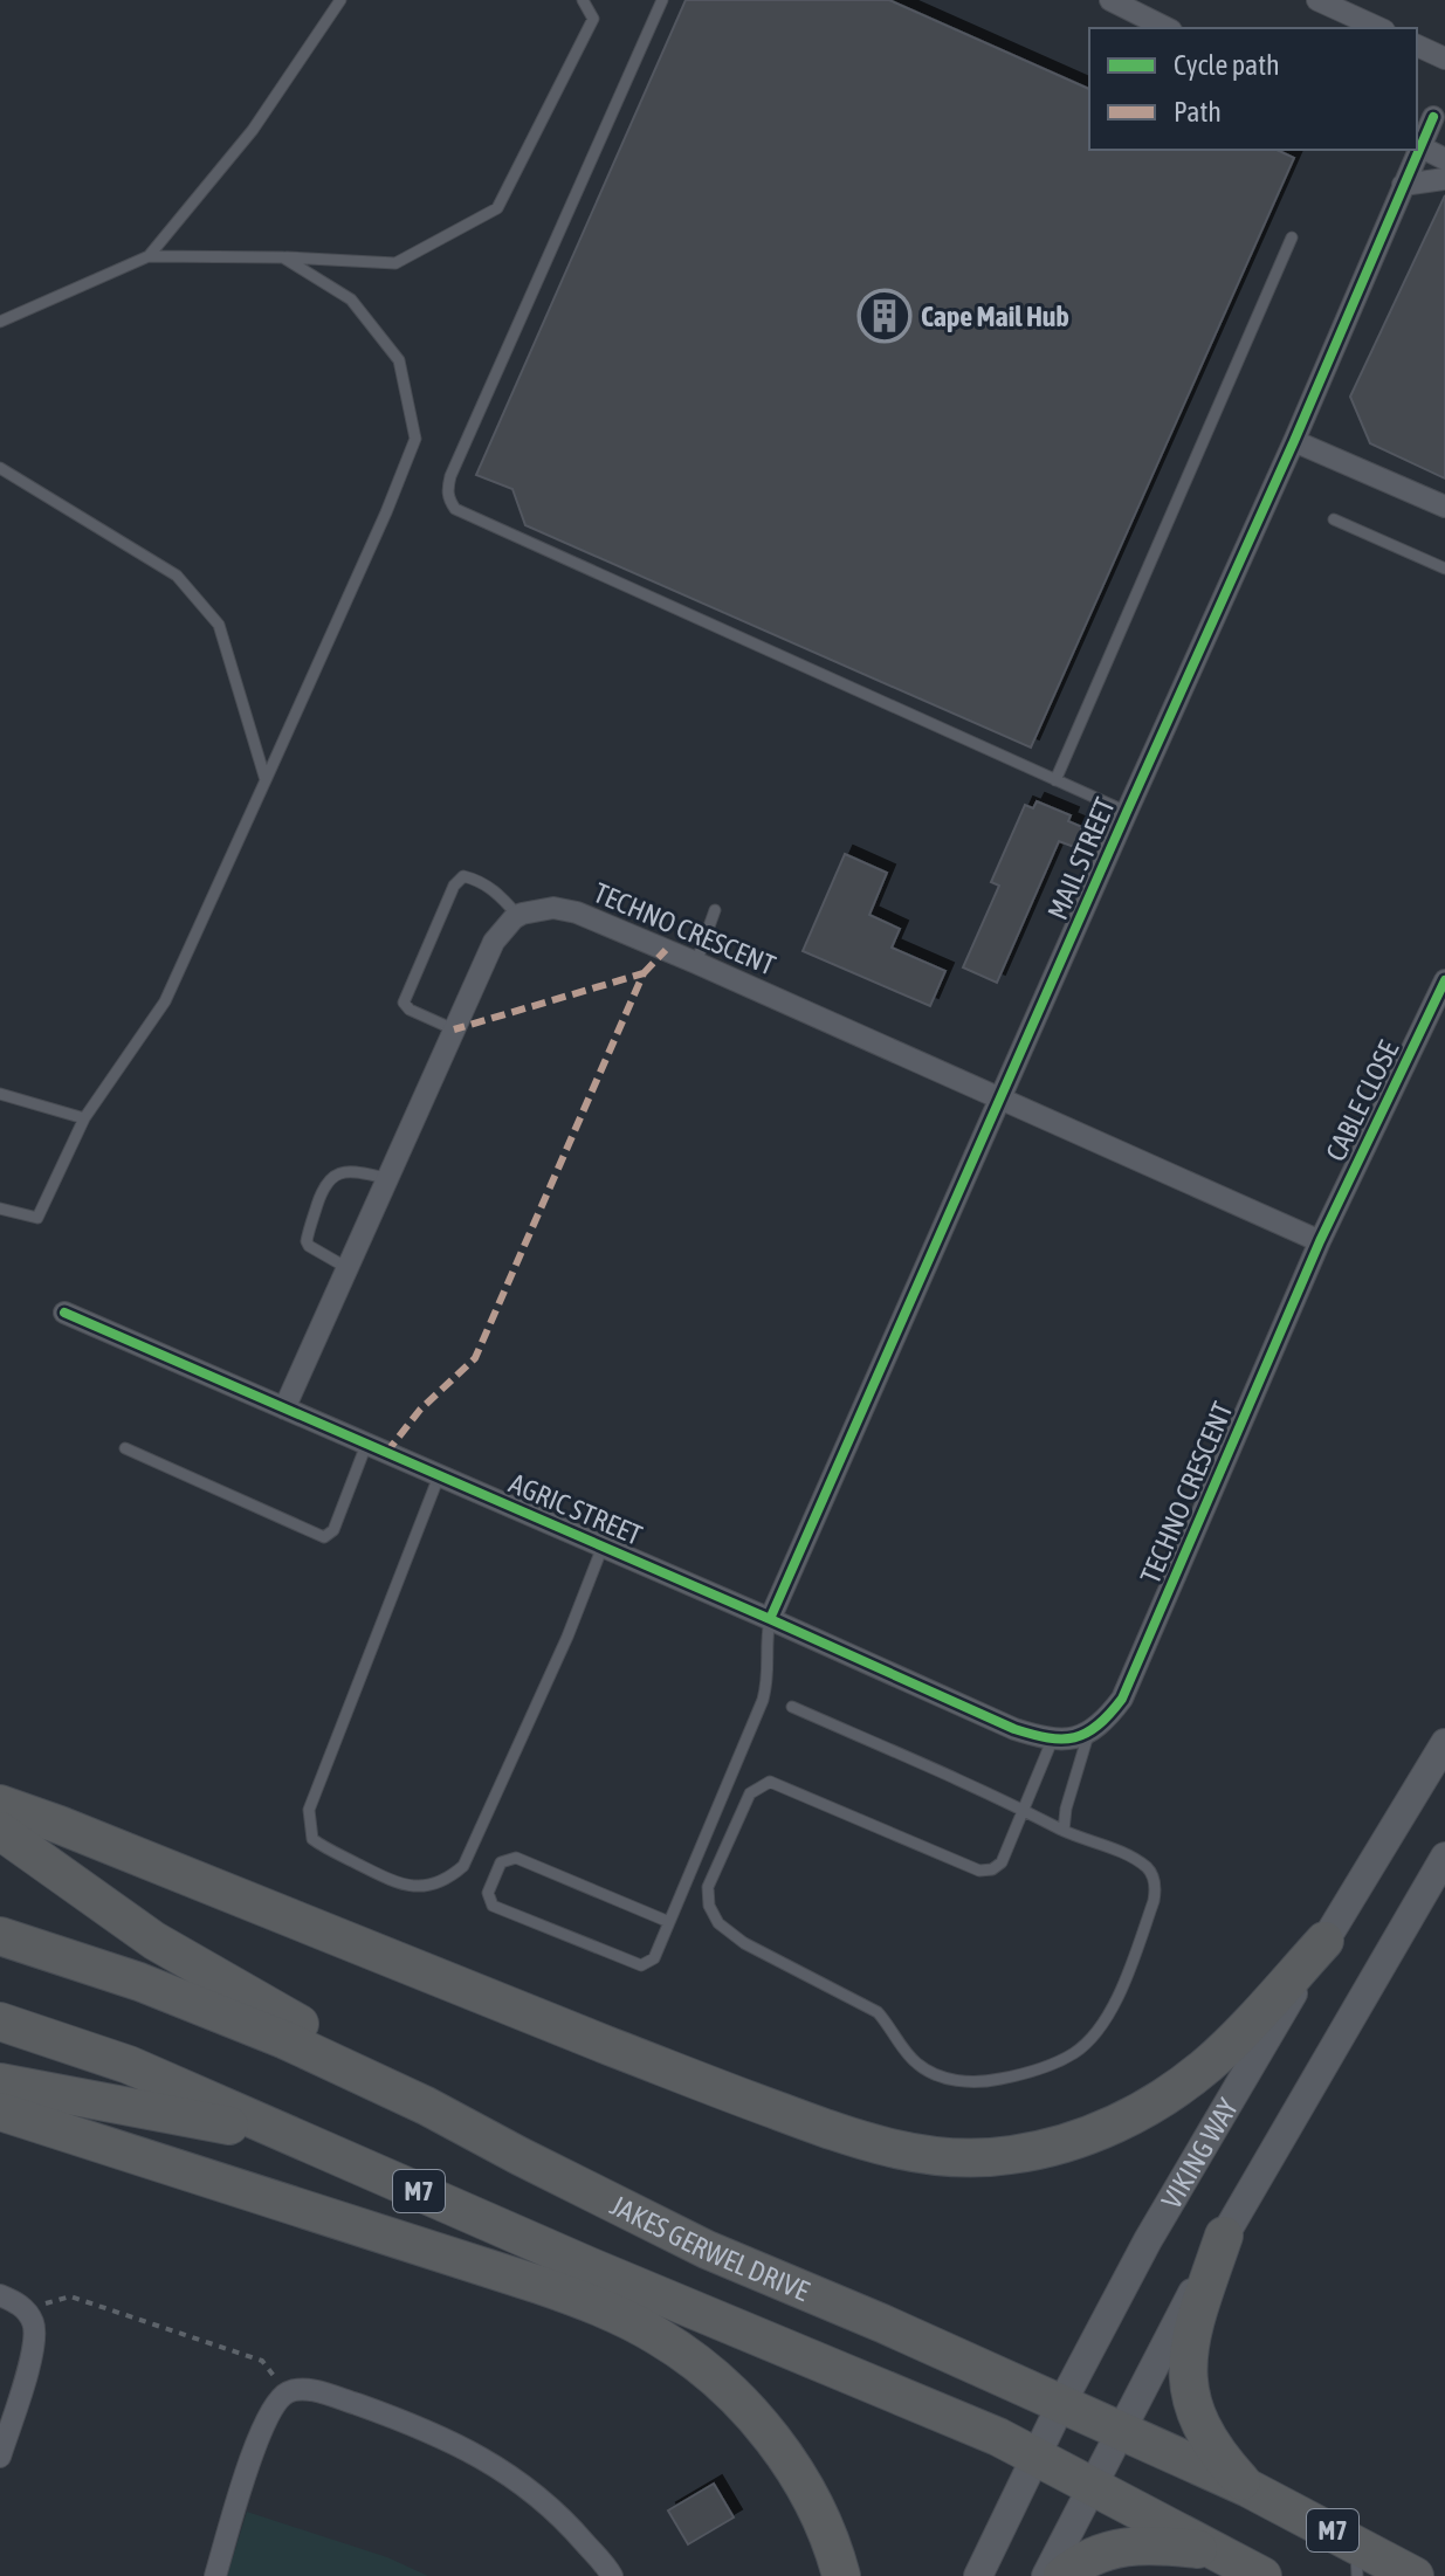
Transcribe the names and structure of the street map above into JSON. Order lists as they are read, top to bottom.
{
  "streets": {
    "highway": ["M7", "JAKES GERWEL DRIVE"],
    "main road": ["VIKING WAY"],
    "street": [
      "MAIL STREET",
      "TECHNO CRESCENT",
      "CABLE CLOSE",
      "AGRIC STREET"
    ]
  },
  "crossings": [
    ["MAIL STREET", "TECHNO CRESCENT"],
    ["MAIL STREET", "AGRIC STREET"],
    ["TECHNO CRESCENT", "CABLE CLOSE"],
    ["TECHNO CRESCENT", "AGRIC STREET"],
    ["VIKING WAY", "M7"],
    ["VIKING WAY", "JAKES GERWEL DRIVE"]
  ],
  "places": {
    "building": ["Cape Mail Hub"]
  },
  "legend": ["Cycle path", "Path"]
}
